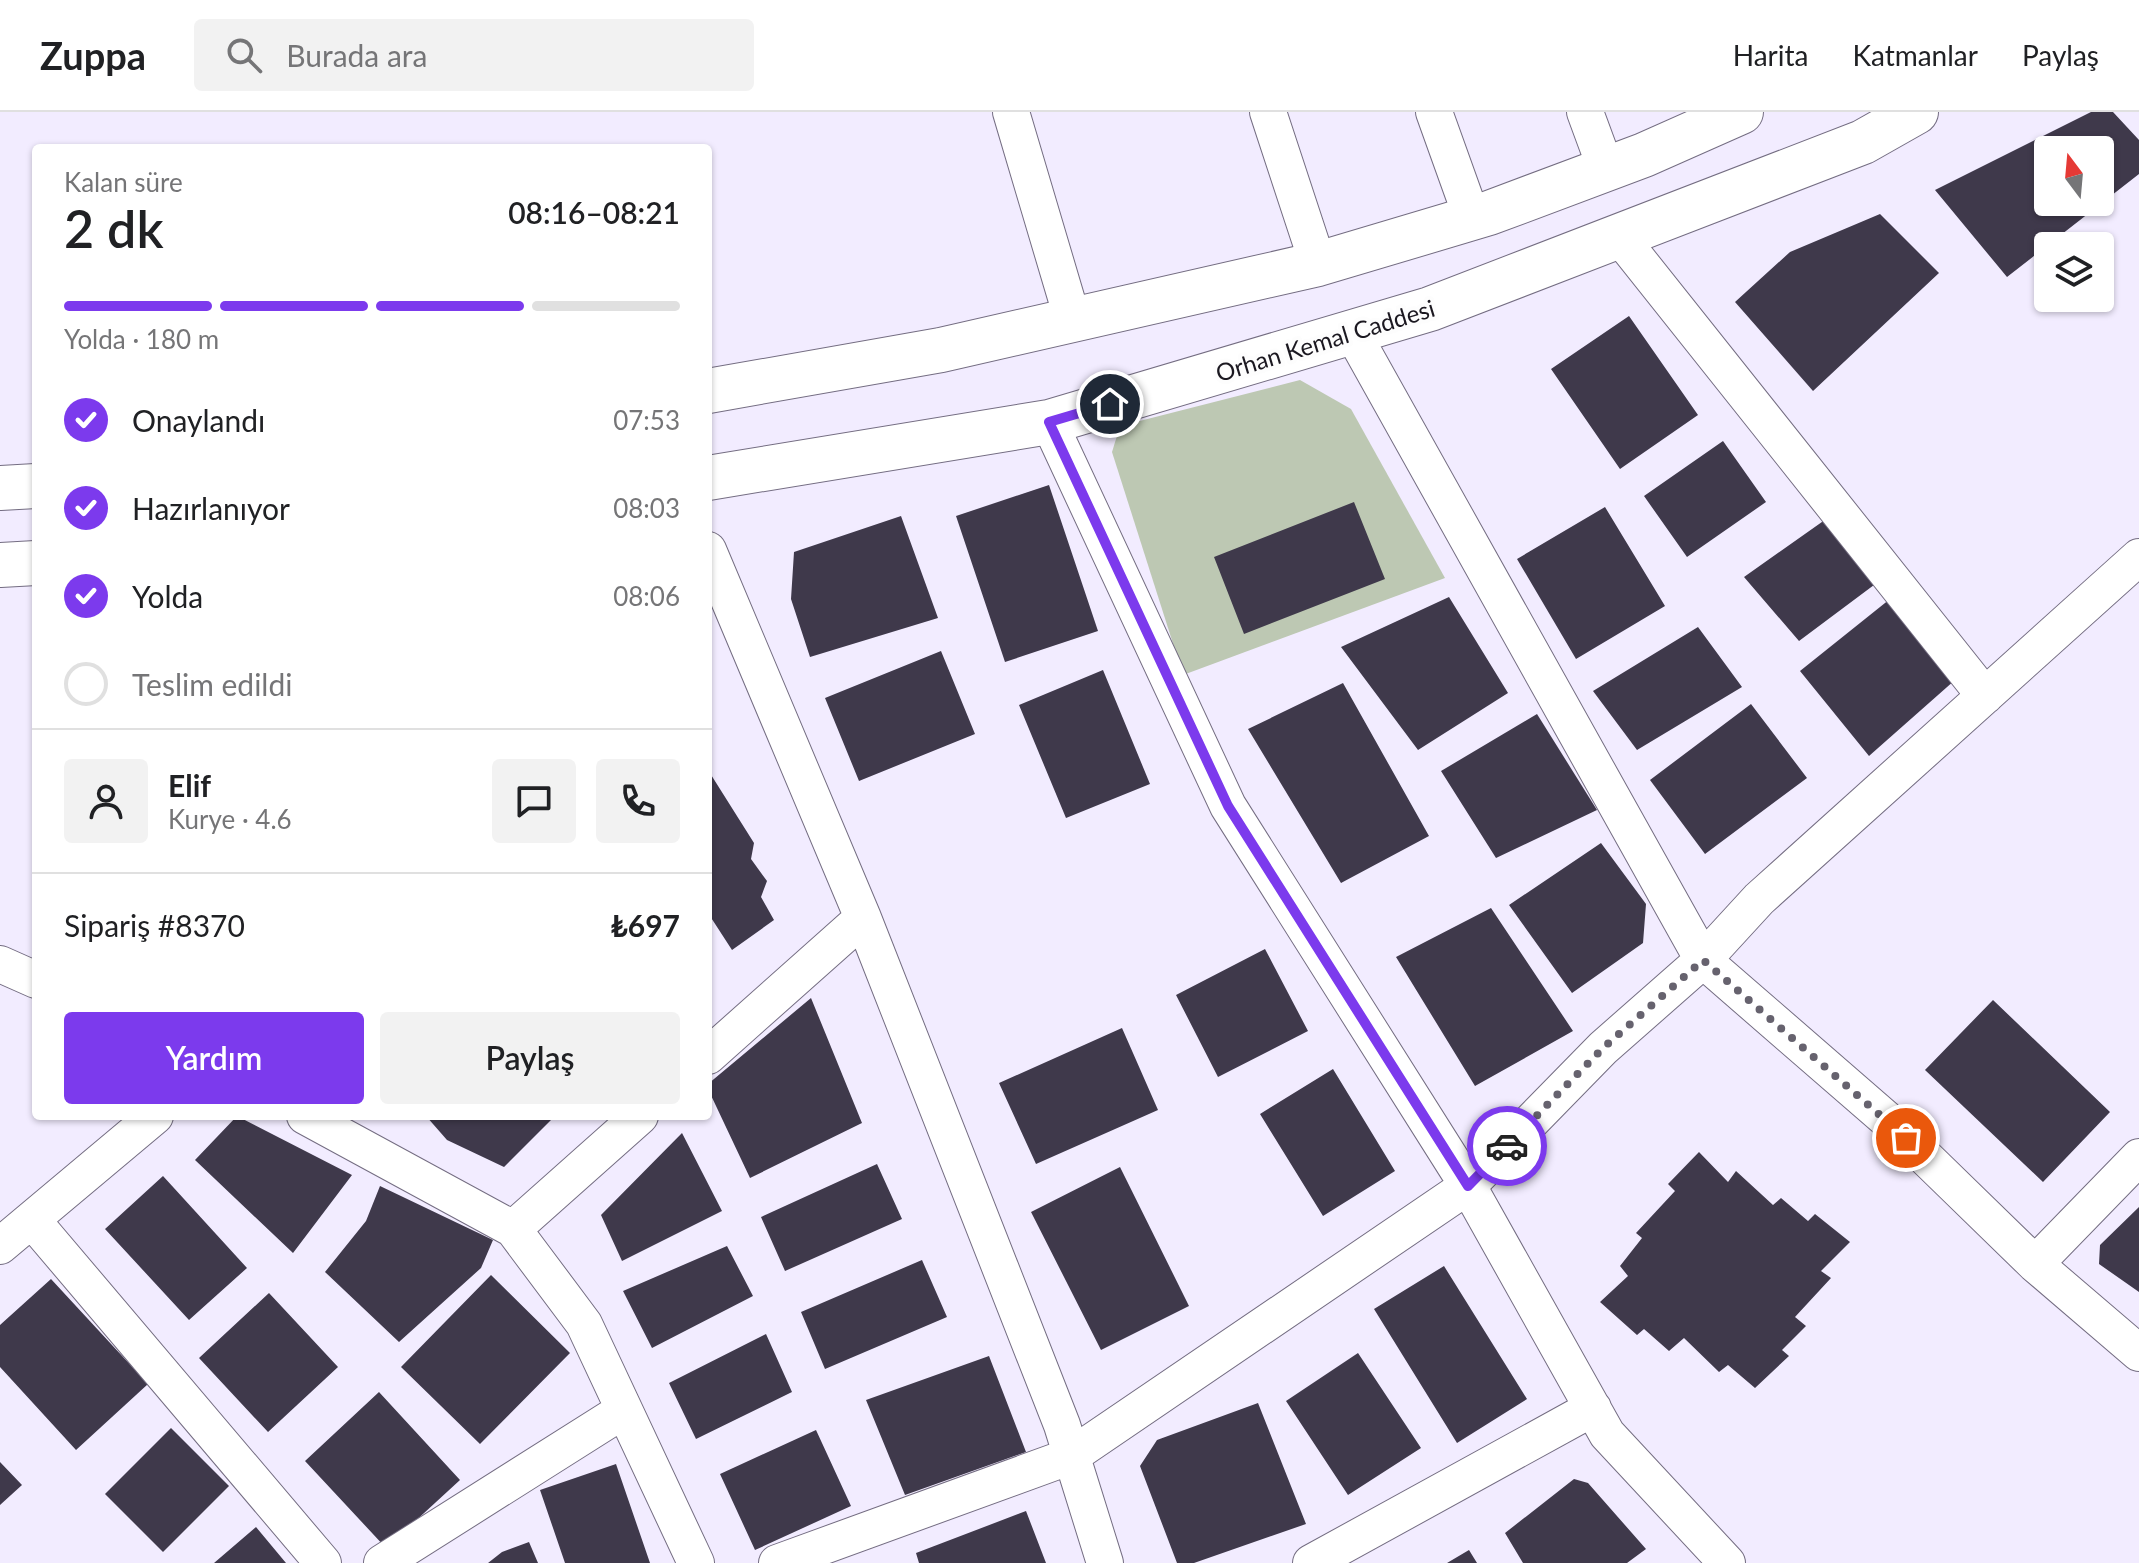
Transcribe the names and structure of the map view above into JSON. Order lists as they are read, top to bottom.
{
  "streets": {
    "main road": ["Orhan Kemal Caddesi"]
  },
  "north": "top",
  "page": {
    "header": "Zuppa",
    "search": "Burada ara",
    "nav": ["Harita", "Katmanlar", "Paylaş"],
    "heading": ["2 dk", "Kalan süre", "08:16–08:21"],
    "panel": [
      "Elif",
      "Kurye · 4.6",
      "Sipariş #8370",
      "₺697"
    ],
    "bar": "Yolda · 180 m",
    "list": [
      ["Onaylandı", "07:53"],
      ["Hazırlanıyor", "08:03"],
      ["Yolda", "08:06"],
      "Teslim edildi"
    ],
    "buttons": ["Yardım", "Paylaş"]
  }
}
